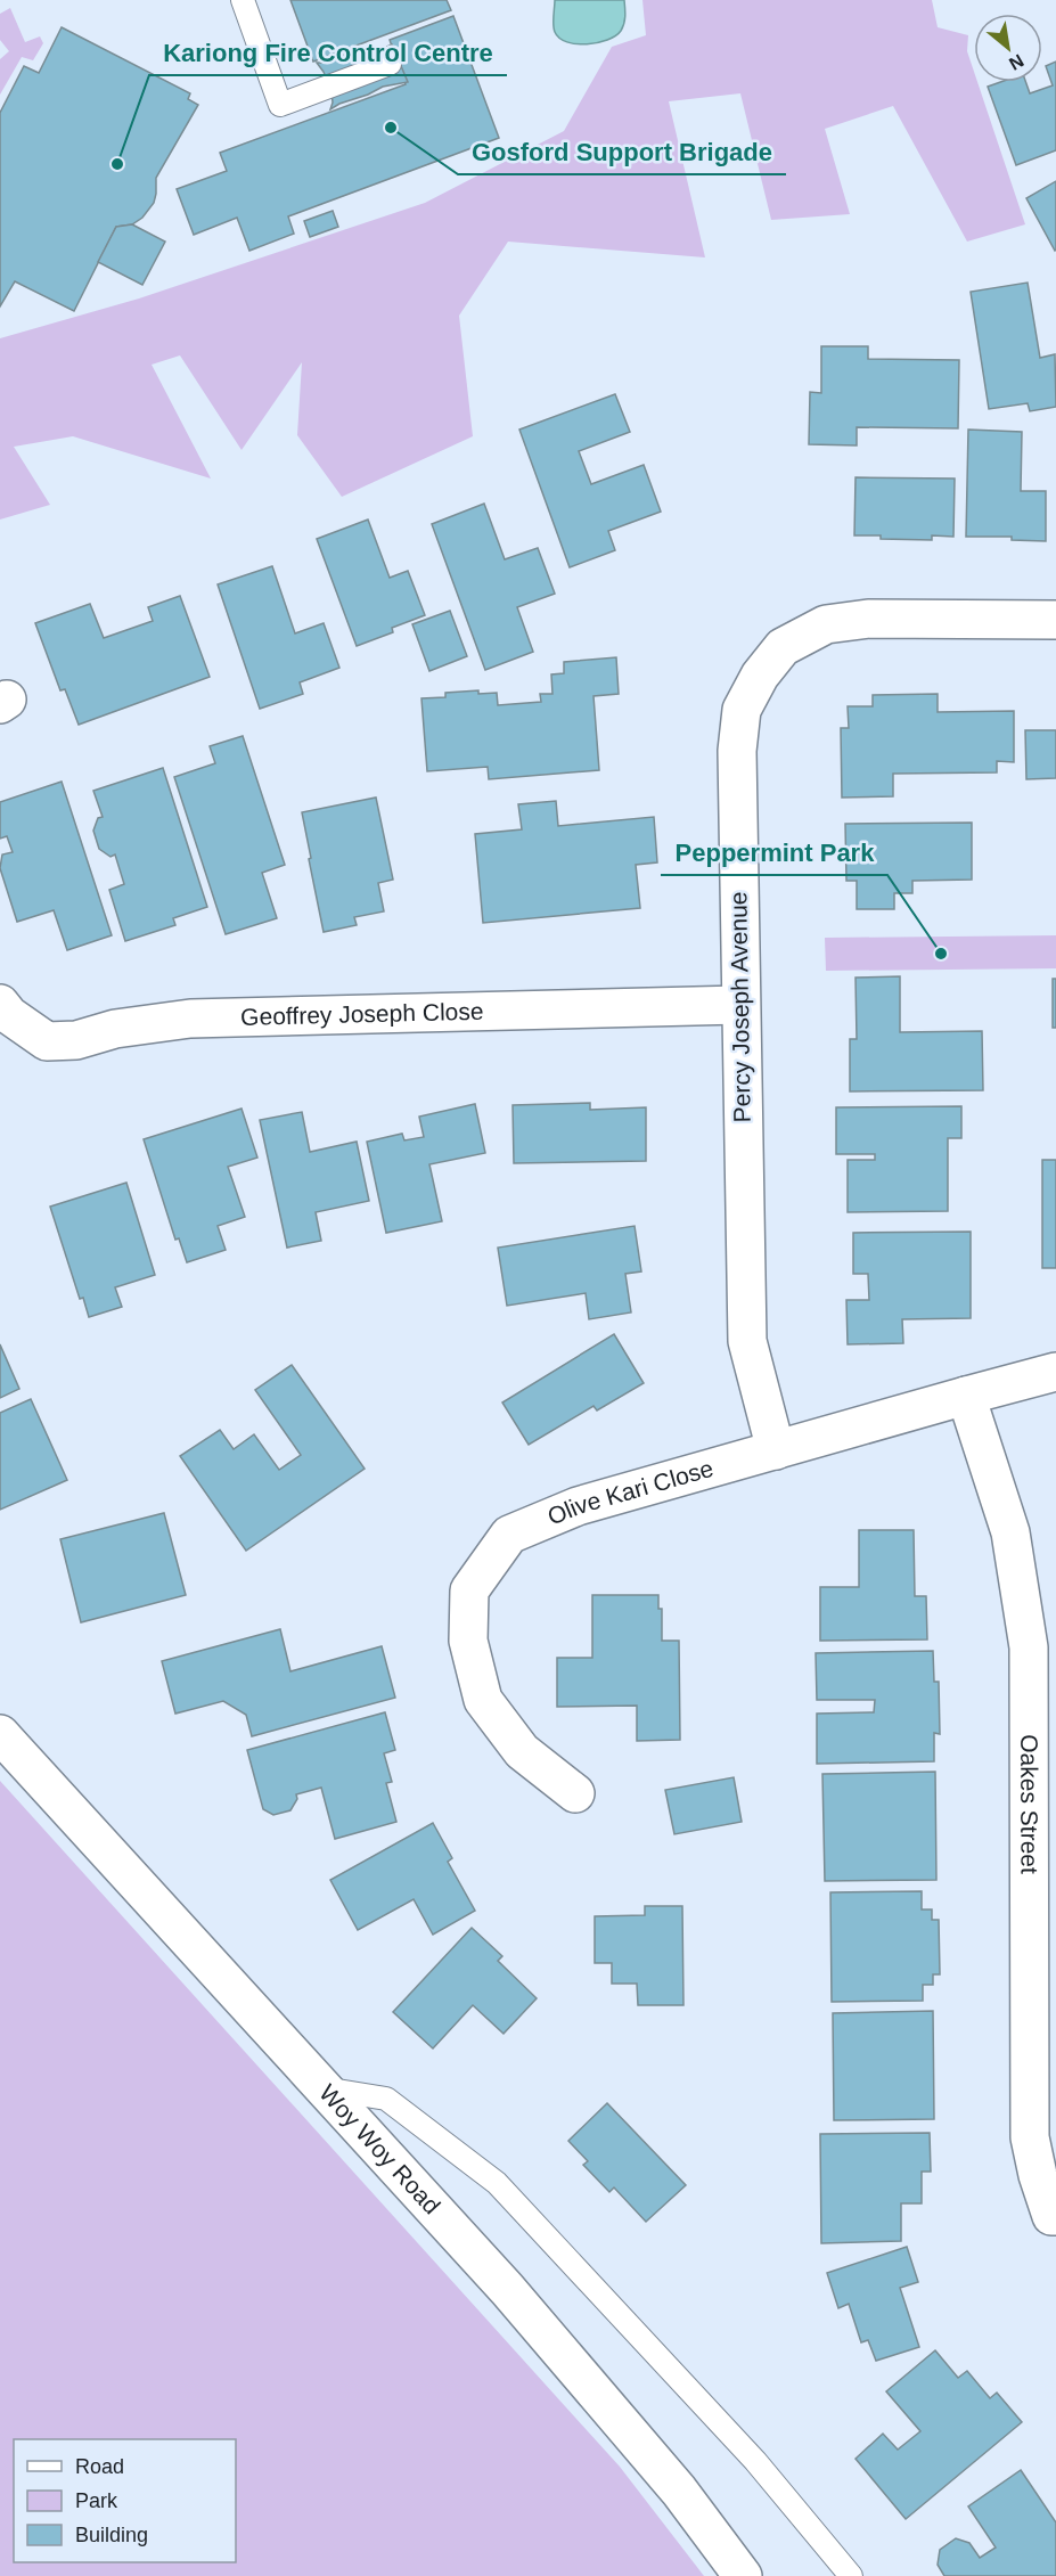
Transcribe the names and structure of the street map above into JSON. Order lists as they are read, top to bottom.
{
  "streets": {
    "street": [
      "Percy Joseph Avenue",
      "Geoffrey Joseph Close",
      "Olive Kari Close",
      "Oakes Street",
      "Woy Woy Road"
    ]
  },
  "crossings": [
    ["Percy Joseph Avenue", "Geoffrey Joseph Close"],
    ["Percy Joseph Avenue", "Olive Kari Close"],
    ["Olive Kari Close", "Oakes Street"]
  ],
  "places": ["Gosford Support Brigade", "Kariong Fire Control Centre", "Peppermint Park"],
  "legend": ["Road", "Park", "Building"],
  "north": "bottom right"
}
